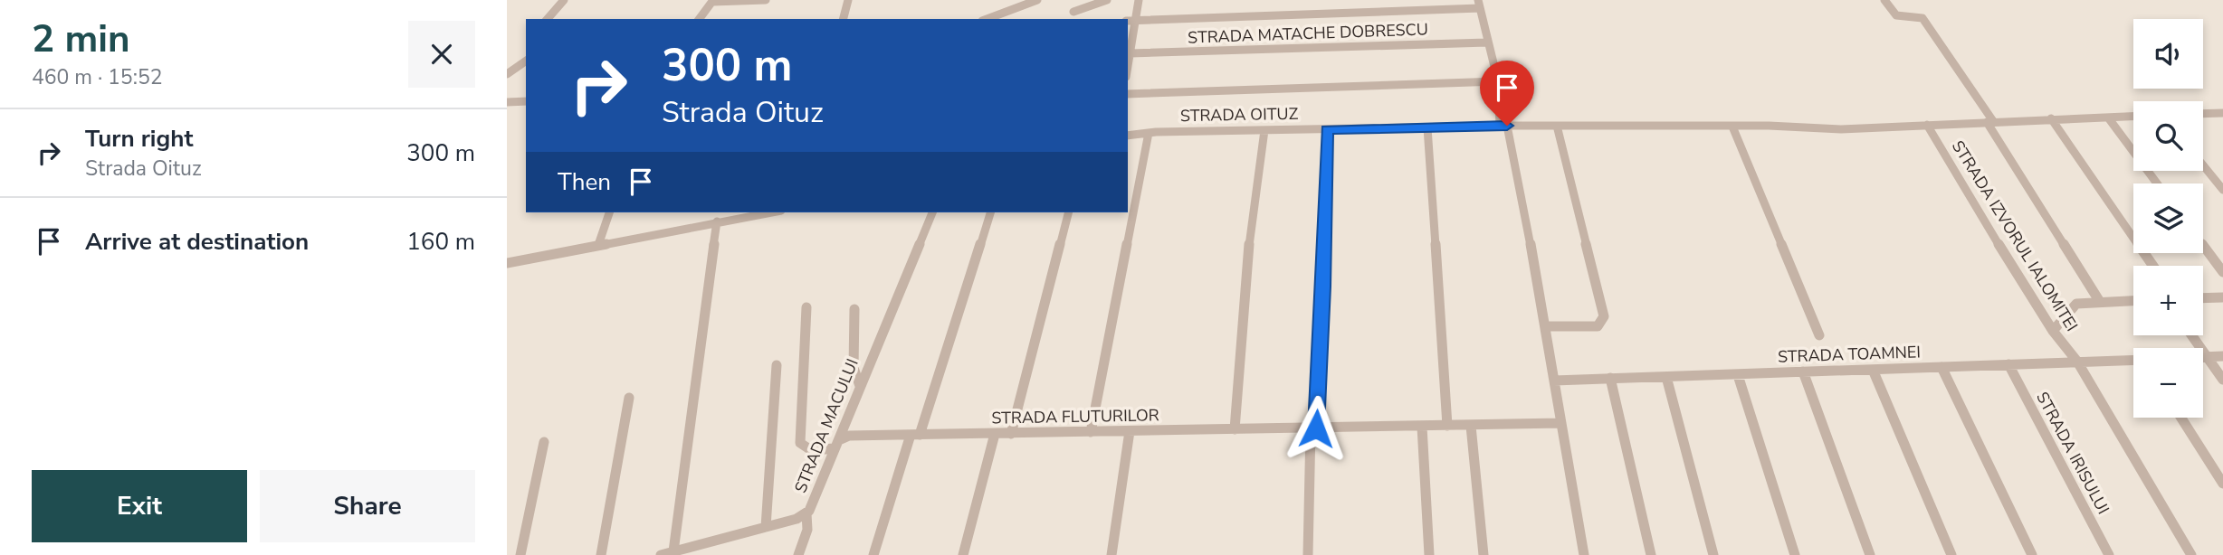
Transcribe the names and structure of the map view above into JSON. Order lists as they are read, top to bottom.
{
  "streets": {
    "street": [
      "STRADA MATACHE DOBRESCU",
      "STRADA OITUZ",
      "STRADA IZVORUL IALOMITEI",
      "STRADA TOAMNEI",
      "STRADA FLUTURILOR",
      "STRADA MACULUI",
      "STRADA IRISULUI"
    ]
  },
  "crossings": [
    ["STRADA OITUZ", "STRADA IZVORUL IALOMITEI"],
    ["STRADA IZVORUL IALOMITEI", "STRADA TOAMNEI"],
    ["STRADA TOAMNEI", "STRADA IRISULUI"],
    ["STRADA FLUTURILOR", "STRADA MACULUI"]
  ],
  "page": {
    "heading": ["2 min", "460 m · 15:52"],
    "map_buttons": ["+", "−"],
    "turn": ["300 m", "Strada Oituz"],
    "list": [
      {
        "name": "Turn right",
        "note": "Strada Oituz",
        "value": "300 m"
      },
      {
        "name": "Arrive at destination",
        "value": "160 m"
      }
    ],
    "then": "Then",
    "buttons": ["Exit", "Share"]
  }
}
